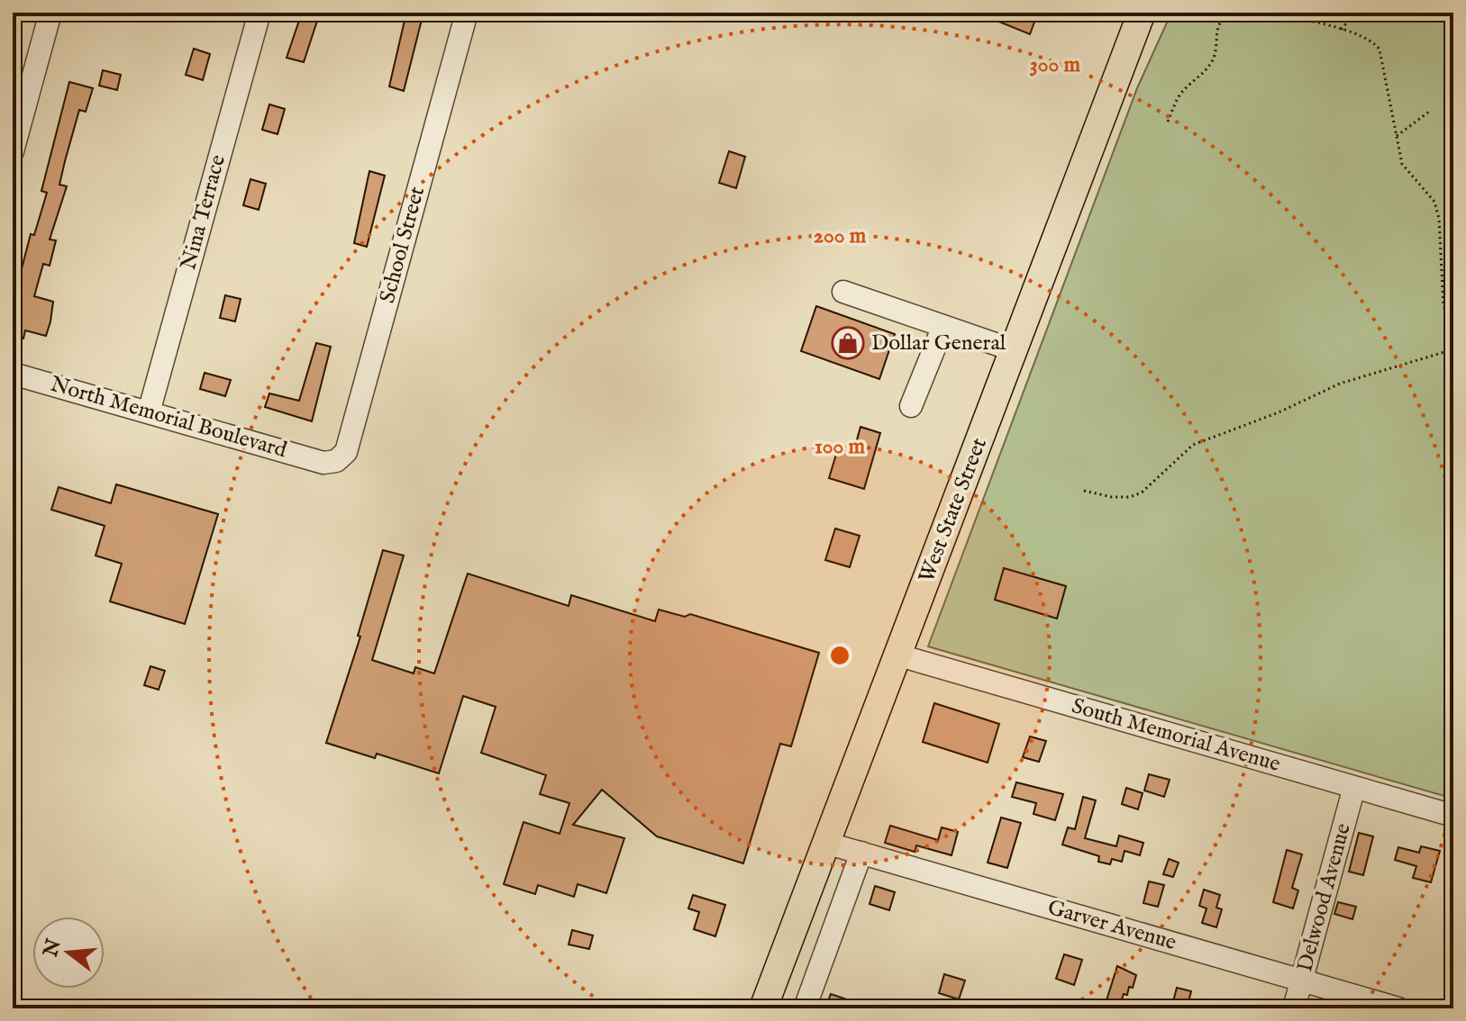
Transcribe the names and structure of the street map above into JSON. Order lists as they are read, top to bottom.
{
  "streets": {
    "main road": ["West State Street"],
    "street": [
      "Nina Terrace",
      "School Street",
      "North Memorial Boulevard",
      "South Memorial Avenue",
      "Delwood Avenue",
      "Garver Avenue"
    ]
  },
  "crossings": [
    ["Nina Terrace", "North Memorial Boulevard"],
    ["School Street", "North Memorial Boulevard"],
    ["West State Street", "South Memorial Avenue"],
    ["West State Street", "Garver Avenue"],
    ["South Memorial Avenue", "Delwood Avenue"],
    ["Delwood Avenue", "Garver Avenue"]
  ],
  "places": {
    "shop": ["Dollar General"]
  },
  "north": "left",
  "rings": ["300 m", "200 m", "100 m"]
}
